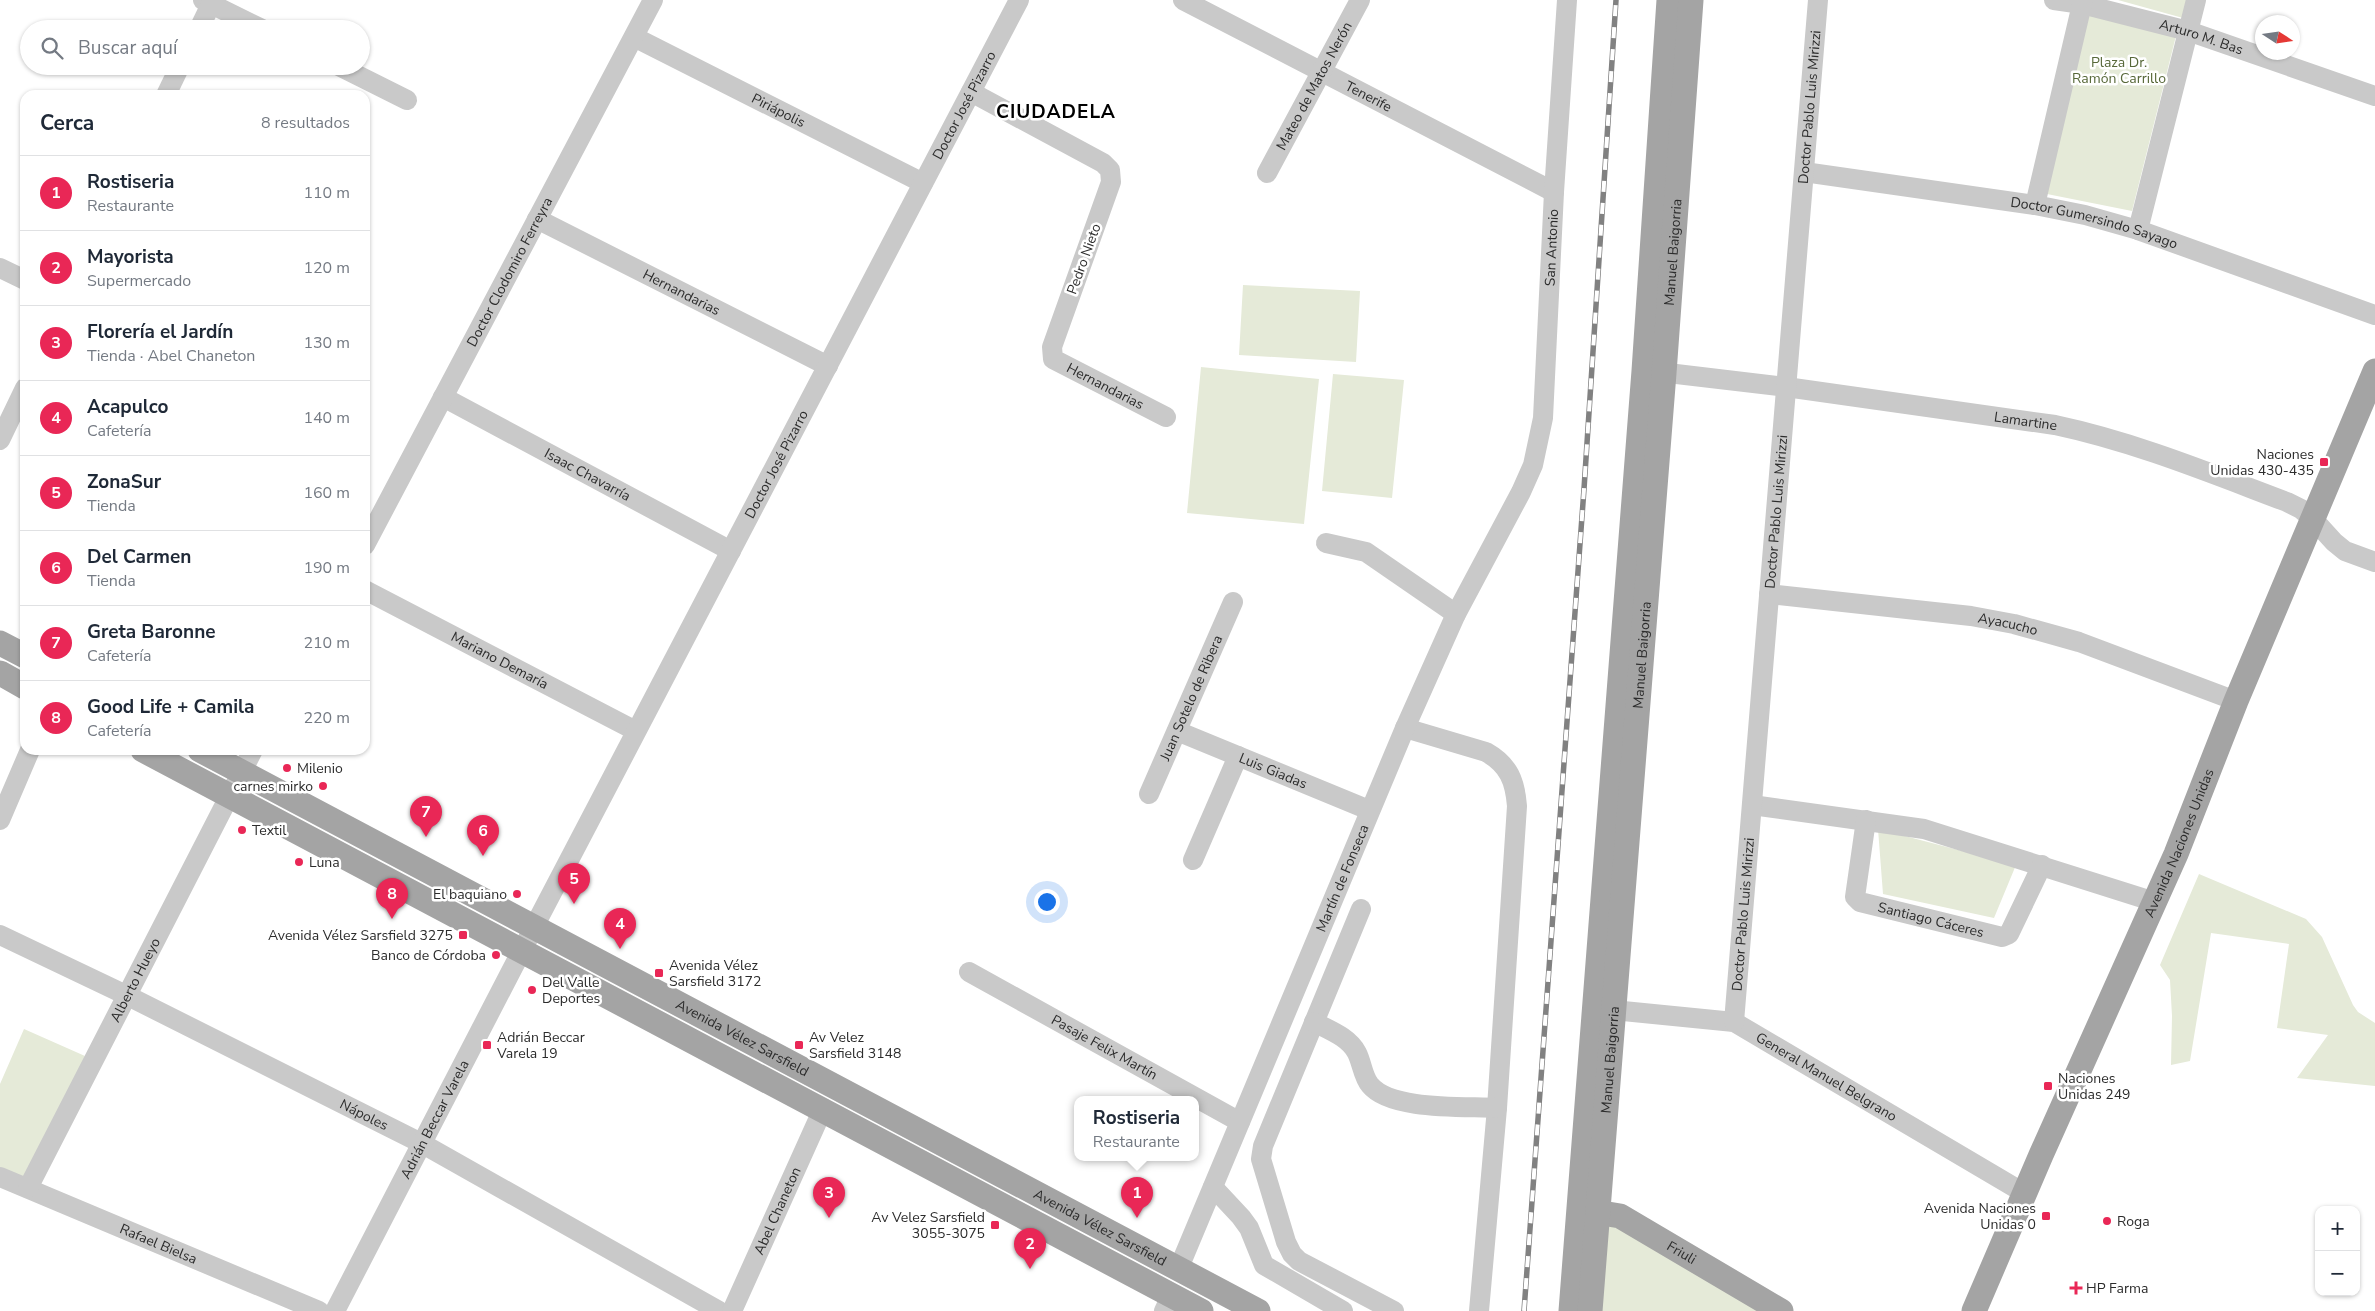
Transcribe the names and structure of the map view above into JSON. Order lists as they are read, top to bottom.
{
  "streets": {
    "main road": [
      "Manuel Baigorria",
      "Avenida Naciones Unidas",
      "Avenida Vélez Sarsfield",
      "Friuli"
    ],
    "street": [
      "Arturo M. Bas",
      "Mateo de Matos Nerón",
      "Tenerife",
      "Doctor José Pizarro",
      "Doctor Pablo Luis Mirizzi",
      "Piriápolis",
      "Doctor Gumersindo Sayago",
      "San Antonio",
      "Pedro Nieto",
      "Doctor Clodomiro Ferreyra",
      "Hernandarias",
      "Lamartine",
      "Isaac Chavarría",
      "Ayacucho",
      "Mariano Demaría",
      "Juan Sotelo de Ribera",
      "Luis Giadas",
      "Martín de Fonseca",
      "Santiago Cáceres",
      "Alberto Hueyo",
      "Pasaje Felix Martín",
      "General Manuel Belgrano",
      "Nápoles",
      "Adrián Beccar Varela",
      "Abel Chaneton",
      "Rafael Bielsa"
    ]
  },
  "crossings": [
    ["Mateo de Matos Nerón", "Tenerife"],
    ["Tenerife", "San Antonio"],
    ["Doctor José Pizarro", "Piriápolis"],
    ["Doctor José Pizarro", "Pedro Nieto"],
    ["Doctor José Pizarro", "Hernandarias"],
    ["Doctor José Pizarro", "Isaac Chavarría"],
    ["Doctor José Pizarro", "Mariano Demaría"],
    ["Doctor José Pizarro", "Avenida Vélez Sarsfield"],
    ["Doctor José Pizarro", "Adrián Beccar Varela"],
    ["Doctor Pablo Luis Mirizzi", "Doctor Gumersindo Sayago"],
    ["Doctor Pablo Luis Mirizzi", "Lamartine"],
    ["Doctor Pablo Luis Mirizzi", "Ayacucho"],
    ["Doctor Pablo Luis Mirizzi", "General Manuel Belgrano"],
    ["Piriápolis", "Doctor Clodomiro Ferreyra"],
    ["San Antonio", "Martín de Fonseca"],
    ["Manuel Baigorria", "Lamartine"],
    ["Manuel Baigorria", "General Manuel Belgrano"],
    ["Manuel Baigorria", "Friuli"],
    ["Pedro Nieto", "Hernandarias"],
    ["Doctor Clodomiro Ferreyra", "Hernandarias"],
    ["Doctor Clodomiro Ferreyra", "Isaac Chavarría"],
    ["Lamartine", "Avenida Naciones Unidas"],
    ["Ayacucho", "Avenida Naciones Unidas"],
    ["Juan Sotelo de Ribera", "Luis Giadas"],
    ["Luis Giadas", "Martín de Fonseca"],
    ["Avenida Naciones Unidas", "General Manuel Belgrano"],
    ["Martín de Fonseca", "Avenida Vélez Sarsfield"],
    ["Martín de Fonseca", "Pasaje Felix Martín"],
    ["Alberto Hueyo", "Avenida Vélez Sarsfield"],
    ["Alberto Hueyo", "Nápoles"],
    ["Alberto Hueyo", "Rafael Bielsa"],
    ["Avenida Vélez Sarsfield", "Adrián Beccar Varela"],
    ["Avenida Vélez Sarsfield", "Abel Chaneton"],
    ["Nápoles", "Adrián Beccar Varela"]
  ],
  "districts": ["CIUDADELA"],
  "parks": ["Plaza Dr. Ramón Carrillo"],
  "places": {
    "transit": [
      "Naciones Unidas 430-435",
      "Avenida Vélez Sarsfield 3275",
      "Avenida Vélez Sarsfield 3172",
      "Adrián Beccar Varela 19",
      "Av Velez Sarsfield 3148",
      "Naciones Unidas 249",
      "Avenida Naciones Unidas 0",
      "Av Velez Sarsfield 3055-3075"
    ],
    "other": [
      "Milenio",
      "carnes mirko",
      "Textil",
      "Luna",
      "El baquiano",
      "Banco de Córdoba",
      "Del Valle Deportes",
      "Roga"
    ],
    "health": ["HP Farma"]
  },
  "north": "right",
  "page": {
    "search": "Buscar aquí",
    "heading": ["Cerca", "8 resultados"],
    "list": [
      {
        "mark": "1",
        "name": "Rostiseria",
        "note": "Restaurante",
        "value": "110 m"
      },
      {
        "mark": "2",
        "name": "Mayorista",
        "note": "Supermercado",
        "value": "120 m"
      },
      {
        "mark": "3",
        "name": "Florería el Jardín",
        "note": "Tienda · Abel Chaneton",
        "value": "130 m"
      },
      {
        "mark": "4",
        "name": "Acapulco",
        "note": "Cafetería",
        "value": "140 m"
      },
      {
        "mark": "5",
        "name": "ZonaSur",
        "note": "Tienda",
        "value": "160 m"
      },
      {
        "mark": "6",
        "name": "Del Carmen",
        "note": "Tienda",
        "value": "190 m"
      },
      {
        "mark": "7",
        "name": "Greta Baronne",
        "note": "Cafetería",
        "value": "210 m"
      },
      {
        "mark": "8",
        "name": "Good Life + Camila",
        "note": "Cafetería",
        "value": "220 m"
      }
    ],
    "pins": [
      "7",
      "6",
      "5",
      "8",
      "4",
      "1",
      "3",
      "2"
    ],
    "popup": ["Rostiseria", "Restaurante"],
    "map_buttons": ["+", "−"]
  }
}
